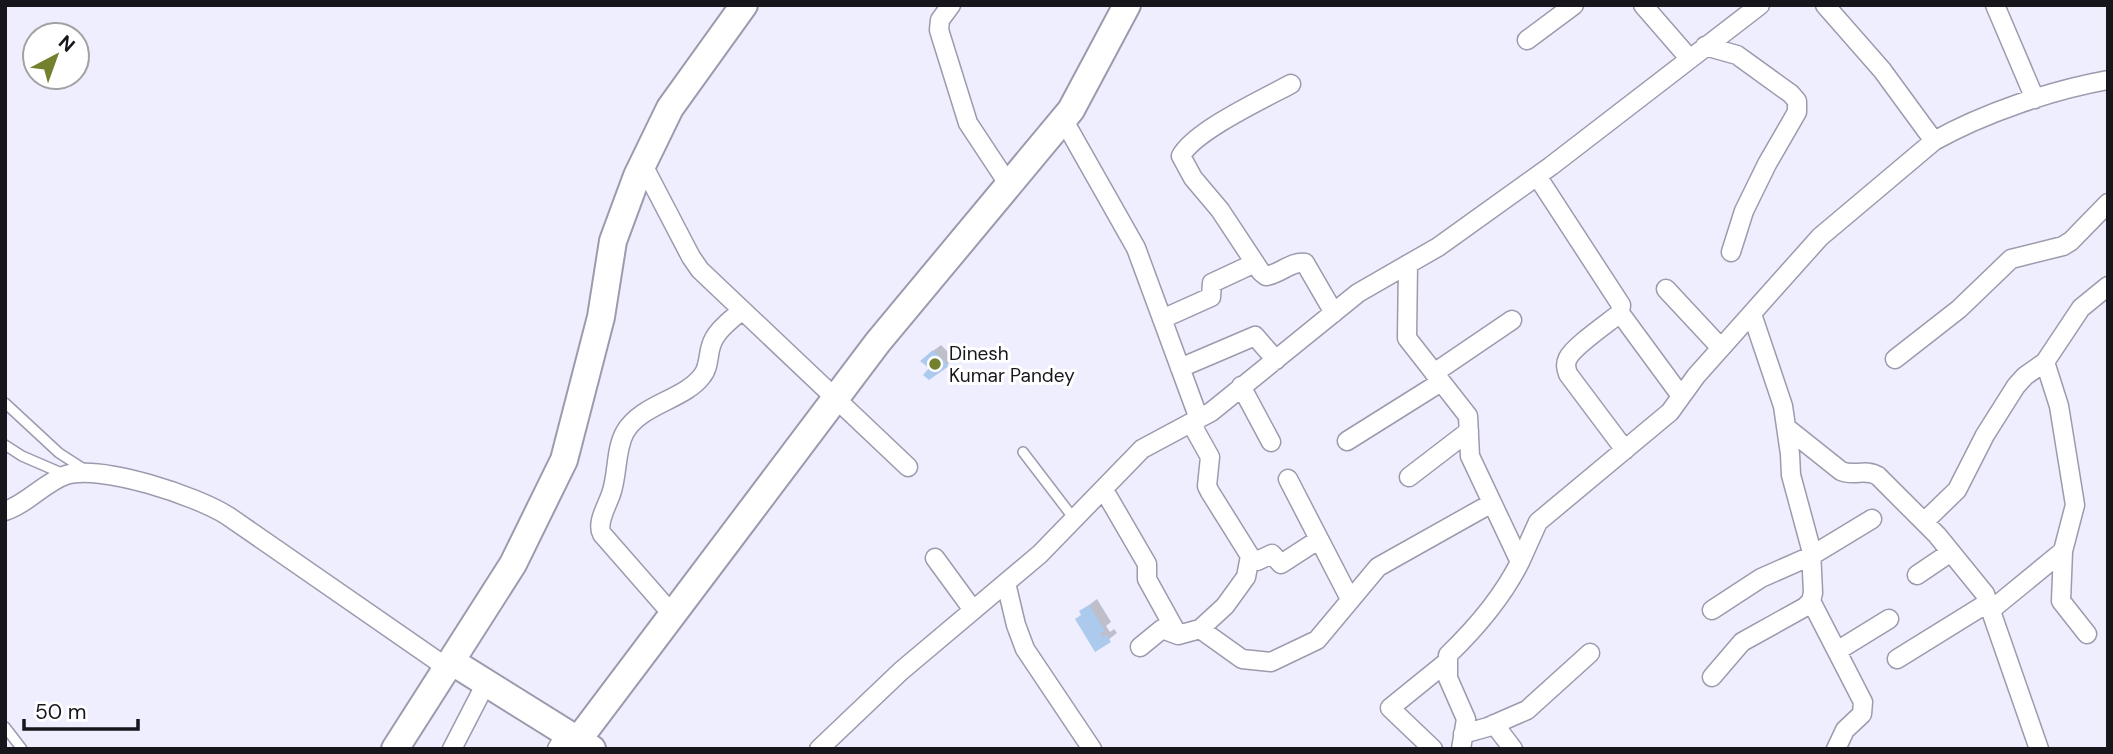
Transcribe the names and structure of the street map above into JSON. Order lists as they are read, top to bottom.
{
  "places": ["Dinesh Kumar Pandey"],
  "scale_bar": "50 m",
  "north": "top right"
}
